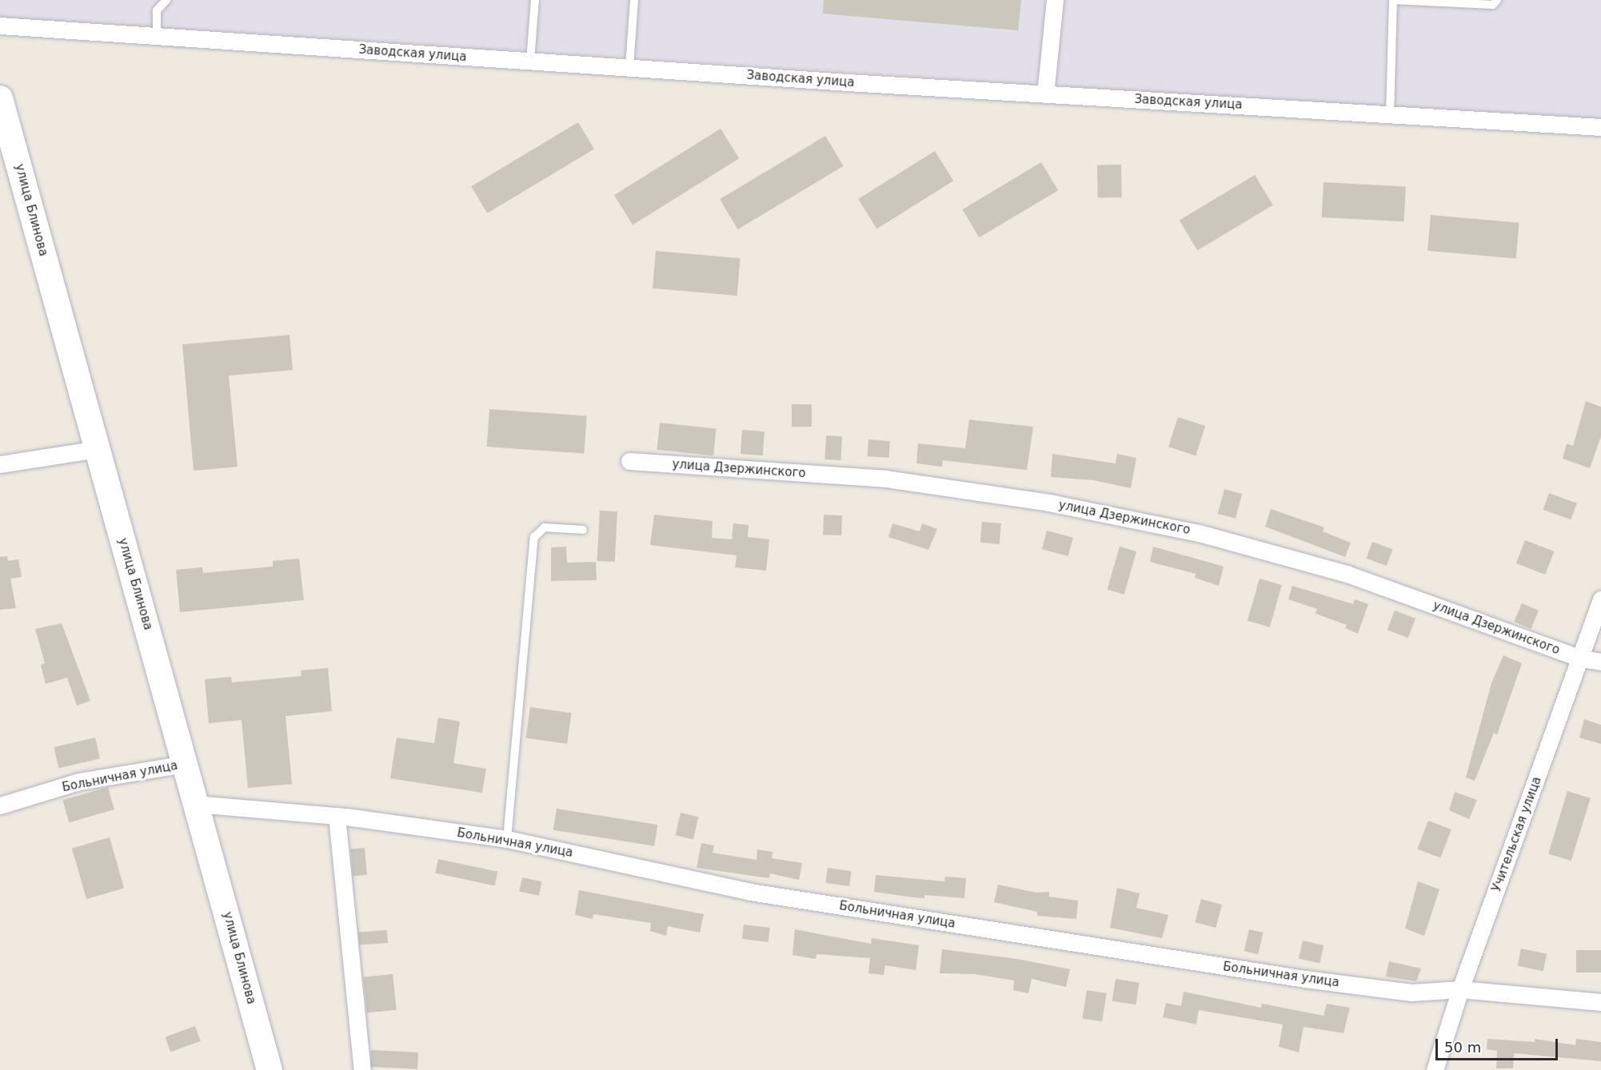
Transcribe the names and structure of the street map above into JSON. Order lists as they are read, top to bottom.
{
  "streets": {
    "main road": ["улица Блинова"],
    "street": [
      "Заводская улица",
      "улица Дзержинского",
      "Больничная улица",
      "Учительская улица"
    ]
  },
  "crossings": [
    ["улица Блинова", "Больничная улица"],
    ["улица Дзержинского", "Учительская улица"],
    ["Больничная улица", "Учительская улица"]
  ],
  "scale_bar": "50 m"
}
